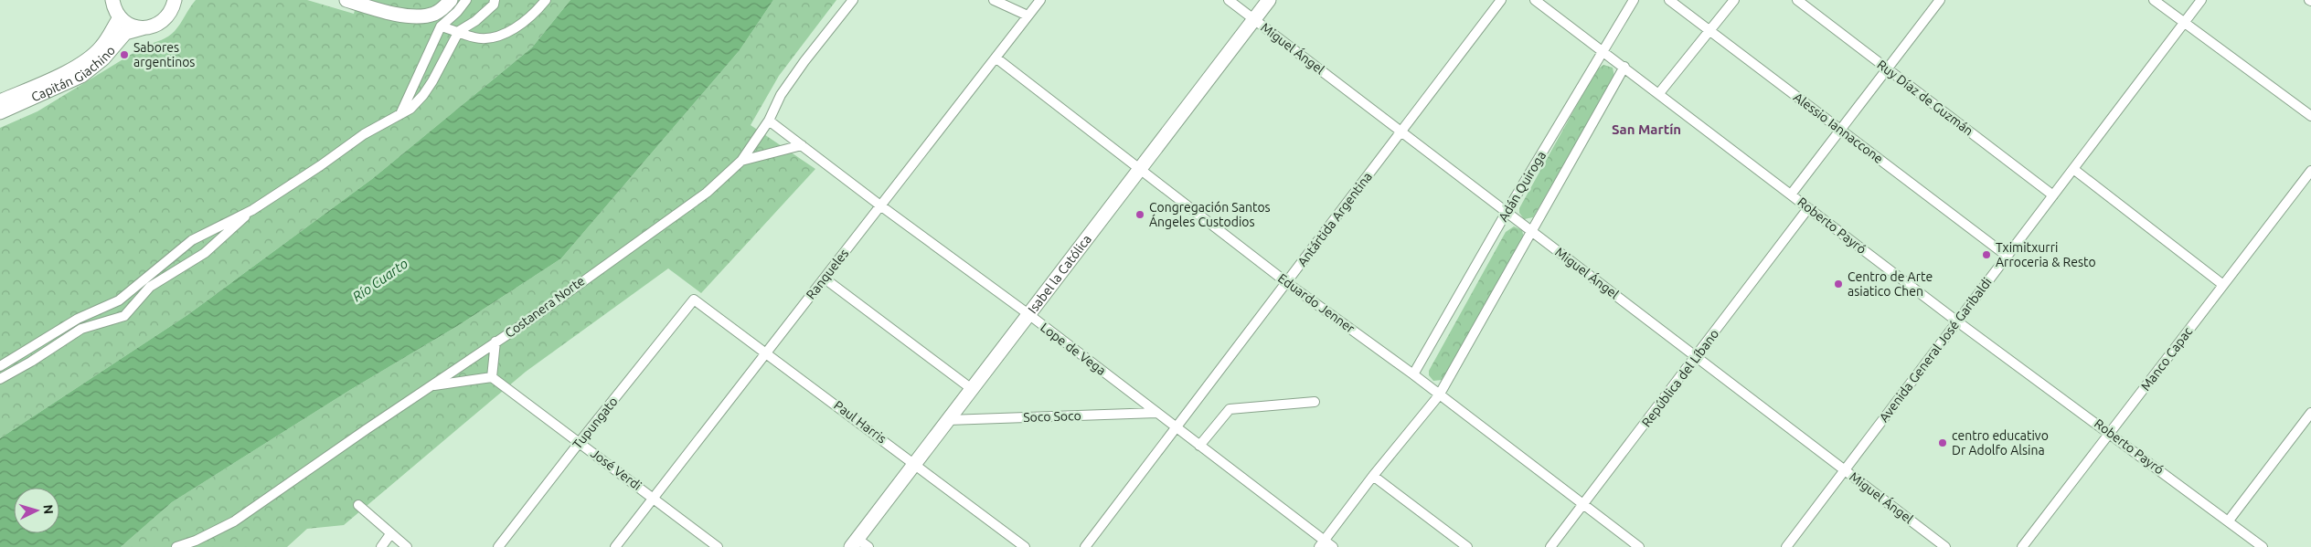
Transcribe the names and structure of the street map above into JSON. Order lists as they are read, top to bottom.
{
  "streets": {
    "main road": ["Capitán Giachino", "Isabel la Católica"],
    "street": [
      "Miguel Ángel",
      "Ruy Díaz de Guzmán",
      "Alessio Iannaccone",
      "Adán Quiroga",
      "Antártida Argentina",
      "Roberto Payró",
      "Ranqueles",
      "Eduardo Jenner",
      "Costanera Norte",
      "Lope de Vega",
      "Avenida General José Garibaldi",
      "Manco Capac",
      "República del Líbano",
      "Soco Soco",
      "Paul Harris",
      "Tupungato",
      "José Verdi"
    ]
  },
  "crossings": [
    ["Miguel Ángel", "Adán Quiroga"],
    ["Miguel Ángel", "Antártida Argentina"],
    ["Miguel Ángel", "Isabel la Católica"],
    ["Miguel Ángel", "Avenida General José Garibaldi"],
    ["Miguel Ángel", "República del Líbano"],
    ["Ruy Díaz de Guzmán", "Avenida General José Garibaldi"],
    ["Alessio Iannaccone", "Avenida General José Garibaldi"],
    ["Adán Quiroga", "Roberto Payró"],
    ["Adán Quiroga", "Eduardo Jenner"],
    ["Antártida Argentina", "Eduardo Jenner"],
    ["Antártida Argentina", "Lope de Vega"],
    ["Roberto Payró", "Avenida General José Garibaldi"],
    ["Roberto Payró", "Manco Capac"],
    ["Roberto Payró", "República del Líbano"],
    ["Isabel la Católica", "Eduardo Jenner"],
    ["Isabel la Católica", "Lope de Vega"],
    ["Isabel la Católica", "Soco Soco"],
    ["Isabel la Católica", "Paul Harris"],
    ["Ranqueles", "Eduardo Jenner"],
    ["Ranqueles", "Lope de Vega"],
    ["Ranqueles", "Paul Harris"],
    ["Ranqueles", "José Verdi"],
    ["Eduardo Jenner", "República del Líbano"],
    ["Costanera Norte", "Lope de Vega"],
    ["Lope de Vega", "Soco Soco"],
    ["Paul Harris", "Tupungato"],
    ["Tupungato", "José Verdi"]
  ],
  "districts": ["San Martín"],
  "water": ["Río Cuarto"],
  "places": [
    "Sabores argentinos",
    "Congregación Santos Ángeles Custodios",
    "Tximitxurri Arroceria & Resto",
    "Centro de Arte asiatico Chen",
    "centro educativo Dr Adolfo Alsina"
  ],
  "north": "right"
}
